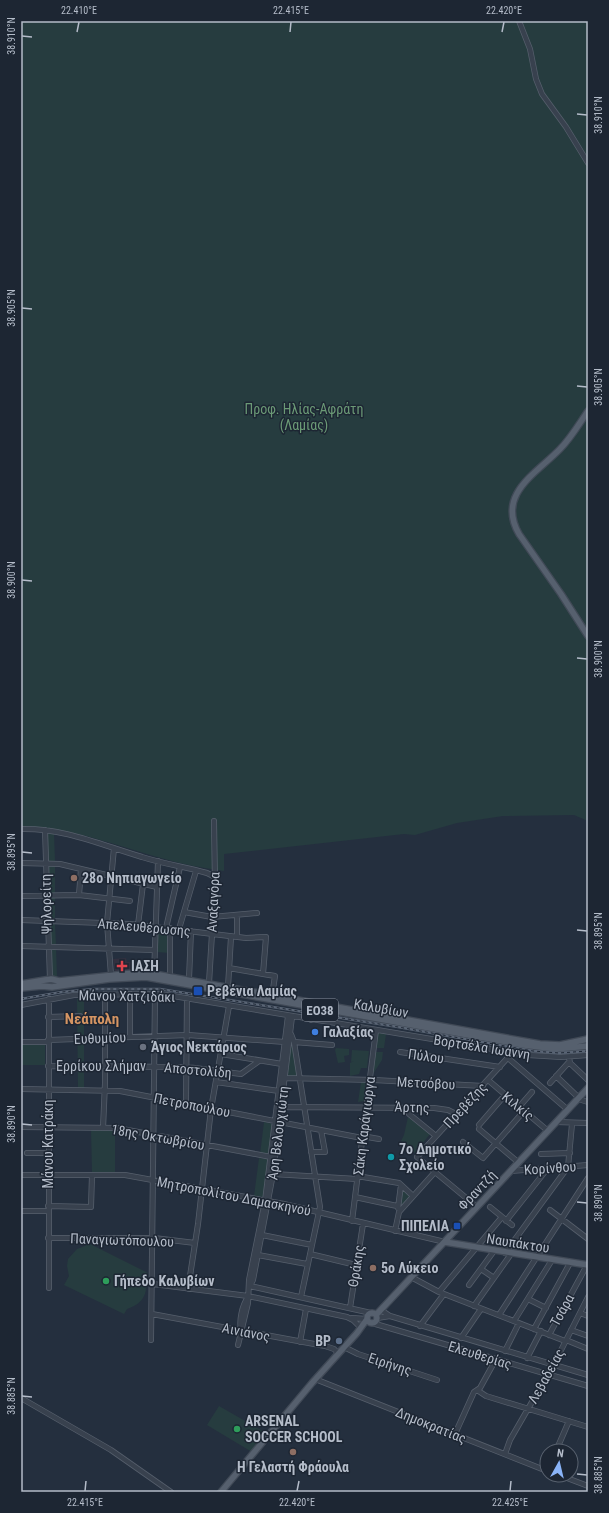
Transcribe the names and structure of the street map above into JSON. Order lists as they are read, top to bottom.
{
  "streets": {
    "main road": [
      "Καλυβίων",
      "ΕΟ38",
      "Φραντζή",
      "Ναυπάκτου"
    ],
    "street": [
      "Αναξαγόρα",
      "Ψηλορείτη",
      "Απελευθέρωσης",
      "Μάνου Χατζιδάκι",
      "Ευθυμίου",
      "Βορτσέλα Ιωάννη",
      "Πύλου",
      "Ερρίκου Σλήμαν",
      "Αποστολίδη",
      "Μετσόβου",
      "Πετροπούλου",
      "Πρεβέζης",
      "Κιλκίς",
      "Άρτης",
      "Σάκη Καράγιωργα",
      "Άρη Βελουχιώτη",
      "18ης Οκτωβρίου",
      "Μάνου Κατράκη",
      "Κορίνθου",
      "Μητροπολίτου Δαμασκηνού",
      "Παναγιωτόπουλου",
      "Θράκης",
      "Τσάρα",
      "Αινιάνος",
      "Ελευθερίας",
      "Ειρήνης",
      "Λεβαδείας",
      "Δημοκρατίας"
    ]
  },
  "crossings": [
    ["Αναξαγόρα", "Απελευθέρωσης"],
    ["Αναξαγόρα", "Καλυβίων"],
    ["Ψηλορείτη", "Απελευθέρωσης"],
    ["Ψηλορείτη", "Καλυβίων"],
    ["Μάνου Χατζιδάκι", "Βορτσέλα Ιωάννη"],
    ["Μάνου Χατζιδάκι", "Σάκη Καράγιωργα"],
    ["Μάνου Χατζιδάκι", "Άρη Βελουχιώτη"],
    ["Μάνου Χατζιδάκι", "Μάνου Κατράκη"],
    ["Ευθυμίου", "Άρη Βελουχιώτη"],
    ["Ευθυμίου", "Μάνου Κατράκη"],
    ["Βορτσέλα Ιωάννη", "Πρεβέζης"],
    ["Βορτσέλα Ιωάννη", "Σάκη Καράγιωργα"],
    ["Πύλου", "Πρεβέζης"],
    ["Ερρίκου Σλήμαν", "Αποστολίδη"],
    ["Ερρίκου Σλήμαν", "Μάνου Κατράκη"],
    ["Μετσόβου", "Πρεβέζης"],
    ["Μετσόβου", "Σάκη Καράγιωργα"],
    ["Μετσόβου", "Άρη Βελουχιώτη"],
    ["Πετροπούλου", "Σάκη Καράγιωργα"],
    ["Πετροπούλου", "Άρη Βελουχιώτη"],
    ["Πετροπούλου", "Μάνου Κατράκη"],
    ["Πρεβέζης", "Κιλκίς"],
    ["Πρεβέζης", "Άρτης"],
    ["Κιλκίς", "Φραντζή"],
    ["Άρτης", "Σάκη Καράγιωργα"],
    ["Άρτης", "Άρη Βελουχιώτη"],
    ["Σάκη Καράγιωργα", "Μητροπολίτου Δαμασκηνού"],
    ["Άρη Βελουχιώτη", "18ης Οκτωβρίου"],
    ["Άρη Βελουχιώτη", "Μητροπολίτου Δαμασκηνού"],
    ["18ης Οκτωβρίου", "Μάνου Κατράκη"],
    ["Μάνου Κατράκη", "Μητροπολίτου Δαμασκηνού"],
    ["Μάνου Κατράκη", "Παναγιωτόπουλου"],
    ["Κορίνθου", "Φραντζή"],
    ["Φραντζή", "Μητροπολίτου Δαμασκηνού"],
    ["Φραντζή", "Ναυπάκτου"],
    ["Φραντζή", "Ελευθερίας"],
    ["Μητροπολίτου Δαμασκηνού", "Ναυπάκτου"],
    ["Μητροπολίτου Δαμασκηνού", "Θράκης"],
    ["Ναυπάκτου", "Τσάρα"],
    ["Ελευθερίας", "Λεβαδείας"],
    ["Λεβαδείας", "Δημοκρατίας"]
  ],
  "districts": ["Νεάπολη"],
  "parks": ["Προφ. Ηλίας-Αφράτη (Λαμίας)"],
  "places": {
    "other": [
      "28ο Νηπιαγωγείο",
      "Γαλαξίας",
      "Άγιος Νεκτάριος",
      "7ο Δημοτικό Σχολείο",
      "5ο Λύκειο",
      "Γήπεδο Καλυβίων",
      "BP",
      "ARSENAL SOCCER SCHOOL",
      "Η Γελαστή Φράουλα"
    ],
    "health": ["ΙΑΣΗ"],
    "transit": ["Ρεβένια Λαμίας", "ΠΙΠΕΛΙΑ"]
  },
  "north": "top",
  "coordinates": [
    "22.410°E",
    "22.415°E",
    "22.420°E",
    "38.910°N",
    "38.905°N",
    "38.900°N",
    "38.895°N",
    "38.890°N",
    "38.885°N",
    "22.425°E"
  ]
}
